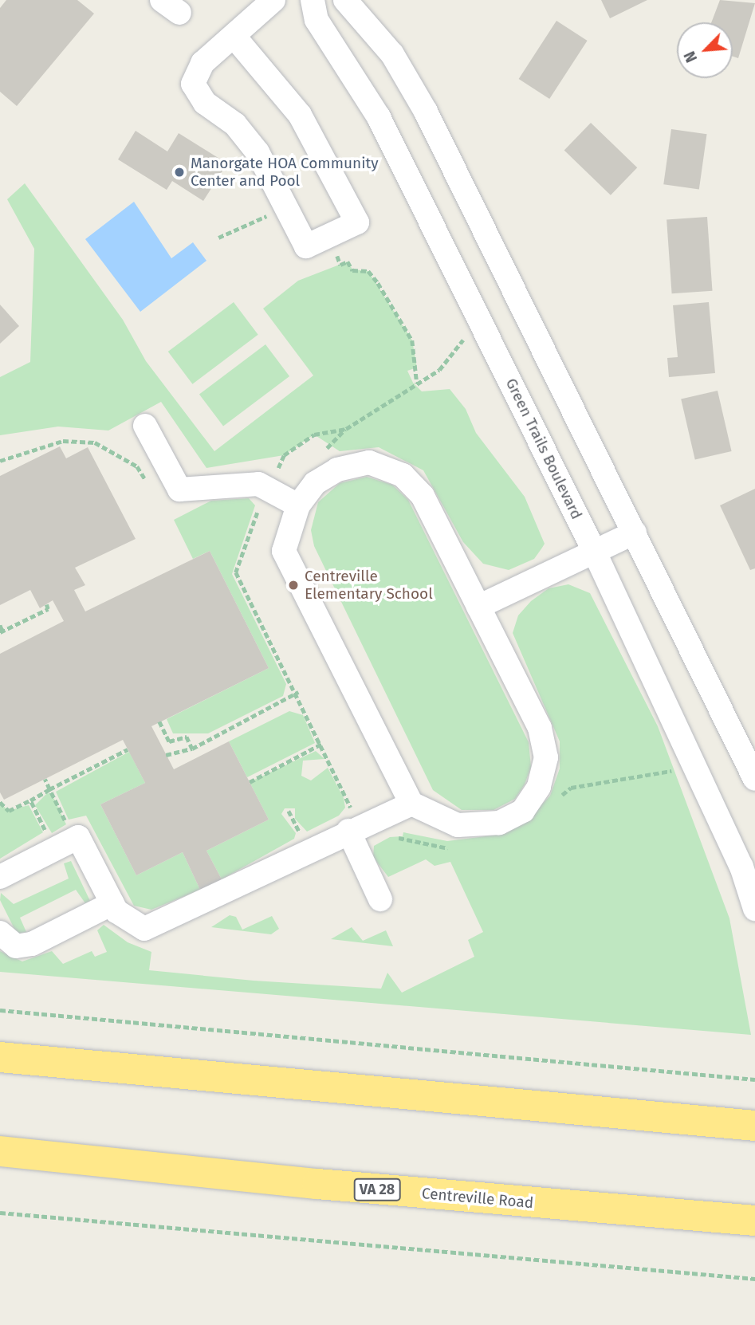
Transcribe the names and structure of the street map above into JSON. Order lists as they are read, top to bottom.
{
  "streets": {
    "highway": ["VA 28", "Centreville Road"],
    "street": ["Green Trails Boulevard"]
  },
  "places": ["Manorgate HOA Community Center and Pool", "Centreville Elementary School"],
  "north": "bottom left"
}
